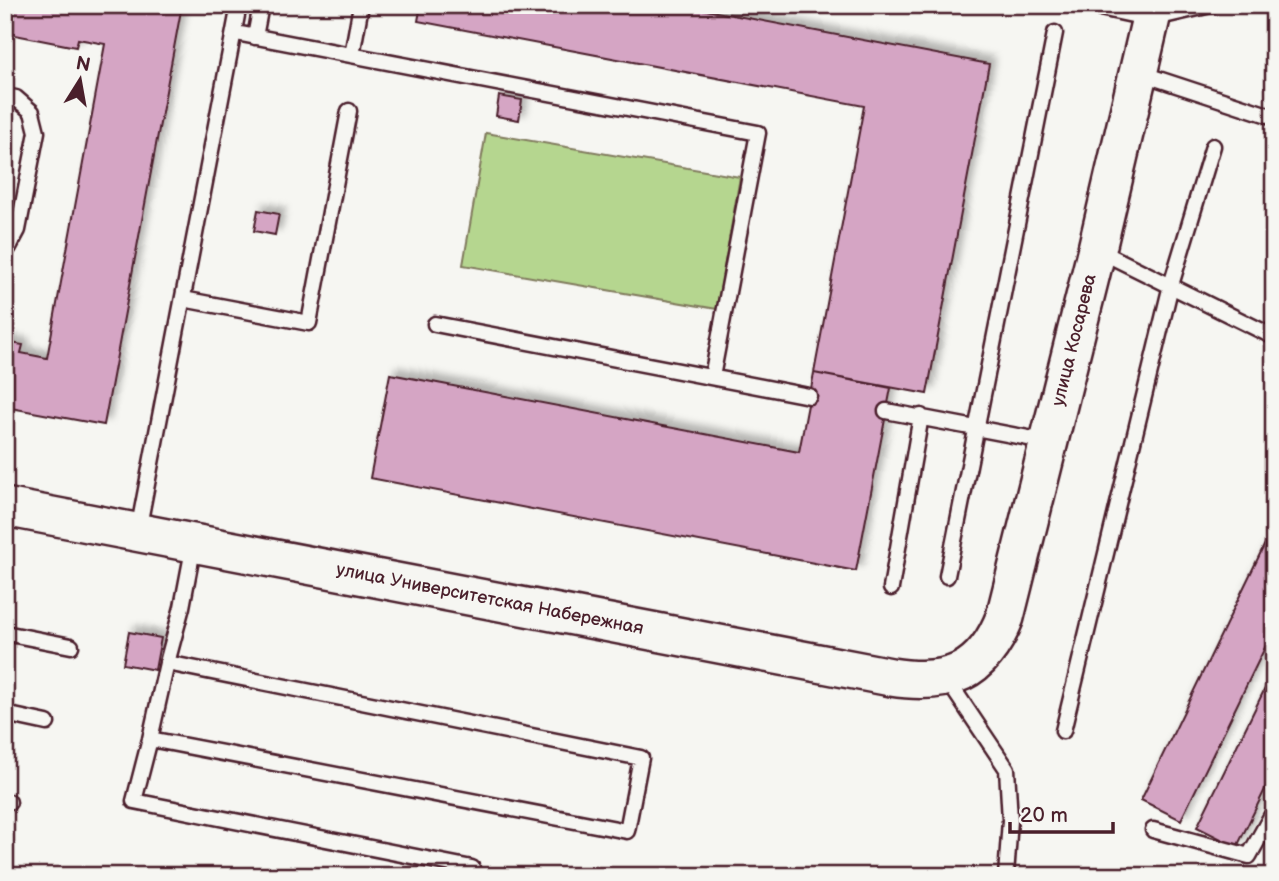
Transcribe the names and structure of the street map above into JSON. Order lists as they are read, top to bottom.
{
  "streets": {
    "main road": ["улица Косарева", "улица Университетская Набережная"]
  },
  "crossings": [
    ["улица Косарева", "улица Университетская Набережная"]
  ],
  "scale_bar": "20 m",
  "north": "top"
}
